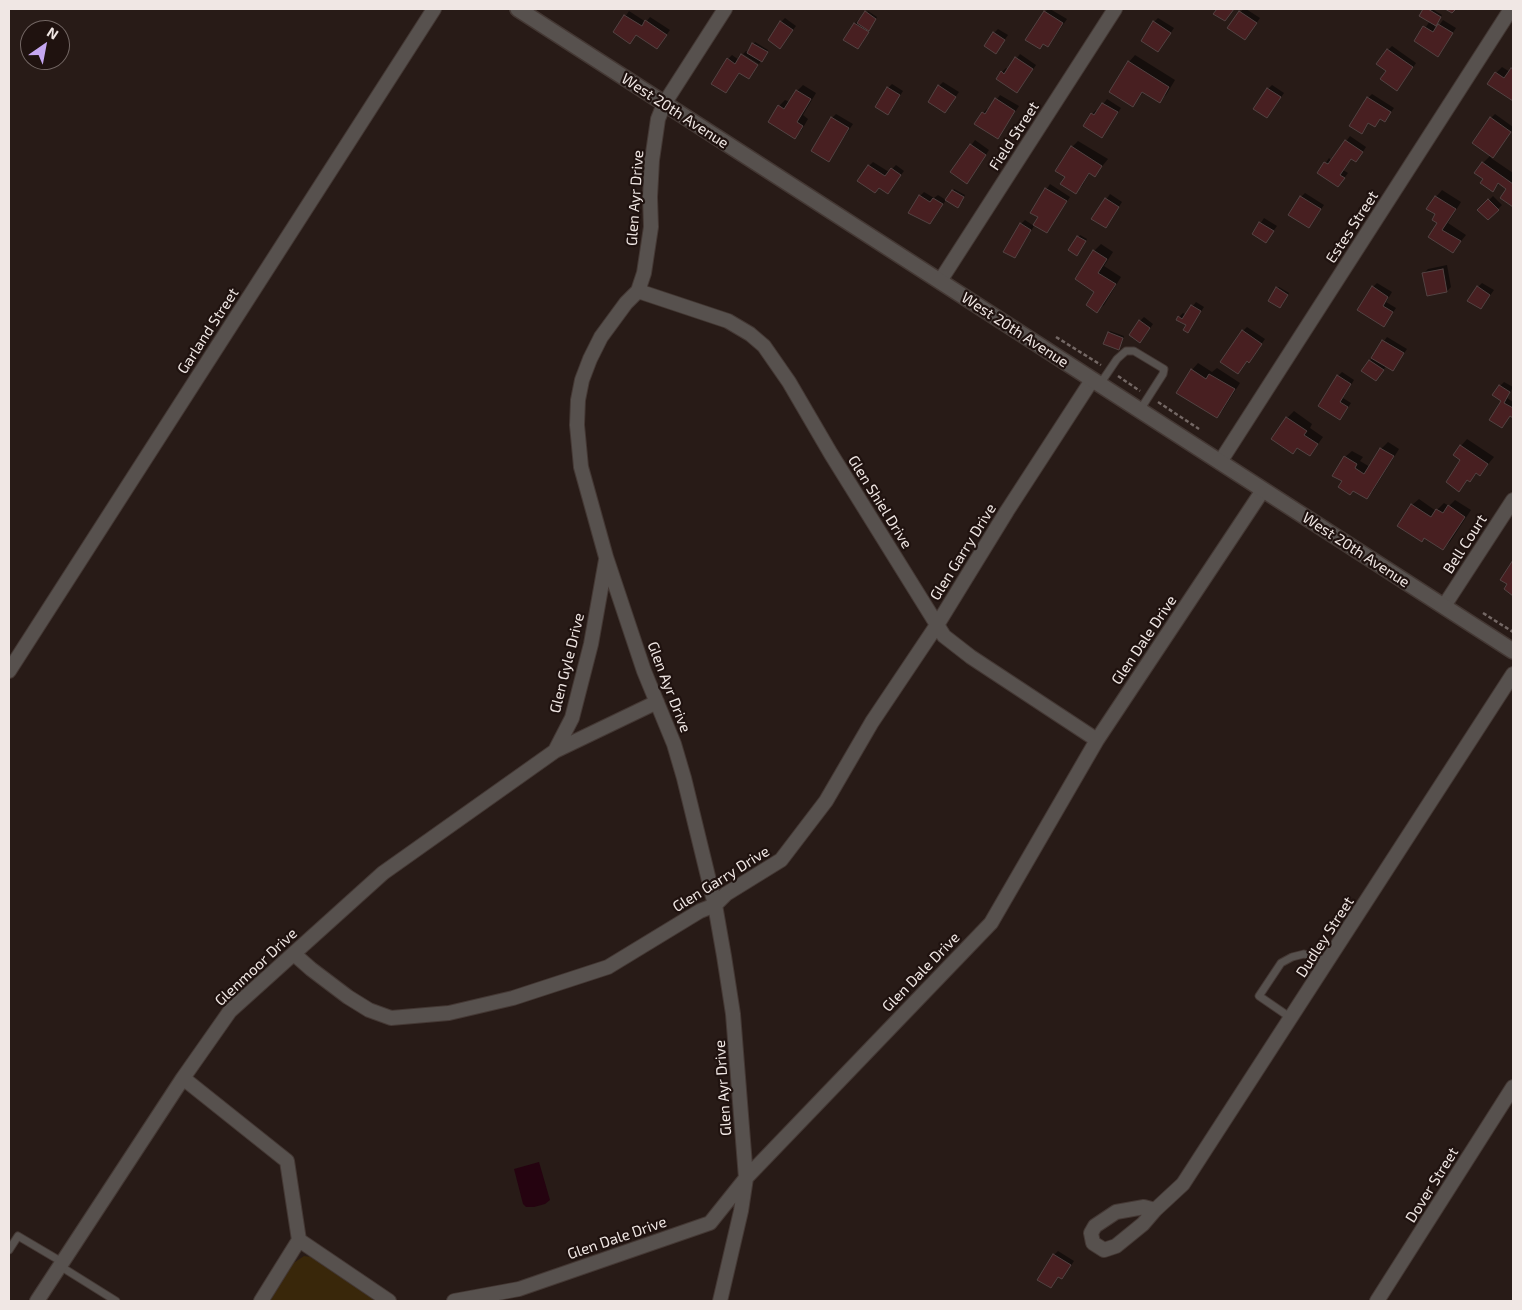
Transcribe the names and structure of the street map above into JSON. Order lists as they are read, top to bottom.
{
  "streets": {
    "street": [
      "West 20th Avenue",
      "Field Street",
      "Glen Ayr Drive",
      "Estes Street",
      "Garland Street",
      "Glen Shiel Drive",
      "Bell Court",
      "Glen Garry Drive",
      "Glen Dale Drive",
      "Glen Gyle Drive",
      "Dudley Street",
      "Glenmoor Drive",
      "Dover Street"
    ]
  },
  "crossings": [
    ["West 20th Avenue", "Field Street"],
    ["West 20th Avenue", "Glen Ayr Drive"],
    ["West 20th Avenue", "Estes Street"],
    ["West 20th Avenue", "Bell Court"],
    ["West 20th Avenue", "Glen Garry Drive"],
    ["West 20th Avenue", "Glen Dale Drive"],
    ["Glen Ayr Drive", "Glen Shiel Drive"],
    ["Glen Ayr Drive", "Glen Garry Drive"],
    ["Glen Ayr Drive", "Glen Dale Drive"],
    ["Glen Ayr Drive", "Glen Gyle Drive"],
    ["Glen Shiel Drive", "Glen Garry Drive"],
    ["Glen Shiel Drive", "Glen Dale Drive"],
    ["Glen Garry Drive", "Glenmoor Drive"],
    ["Glen Gyle Drive", "Glenmoor Drive"]
  ],
  "north": "top right"
}
